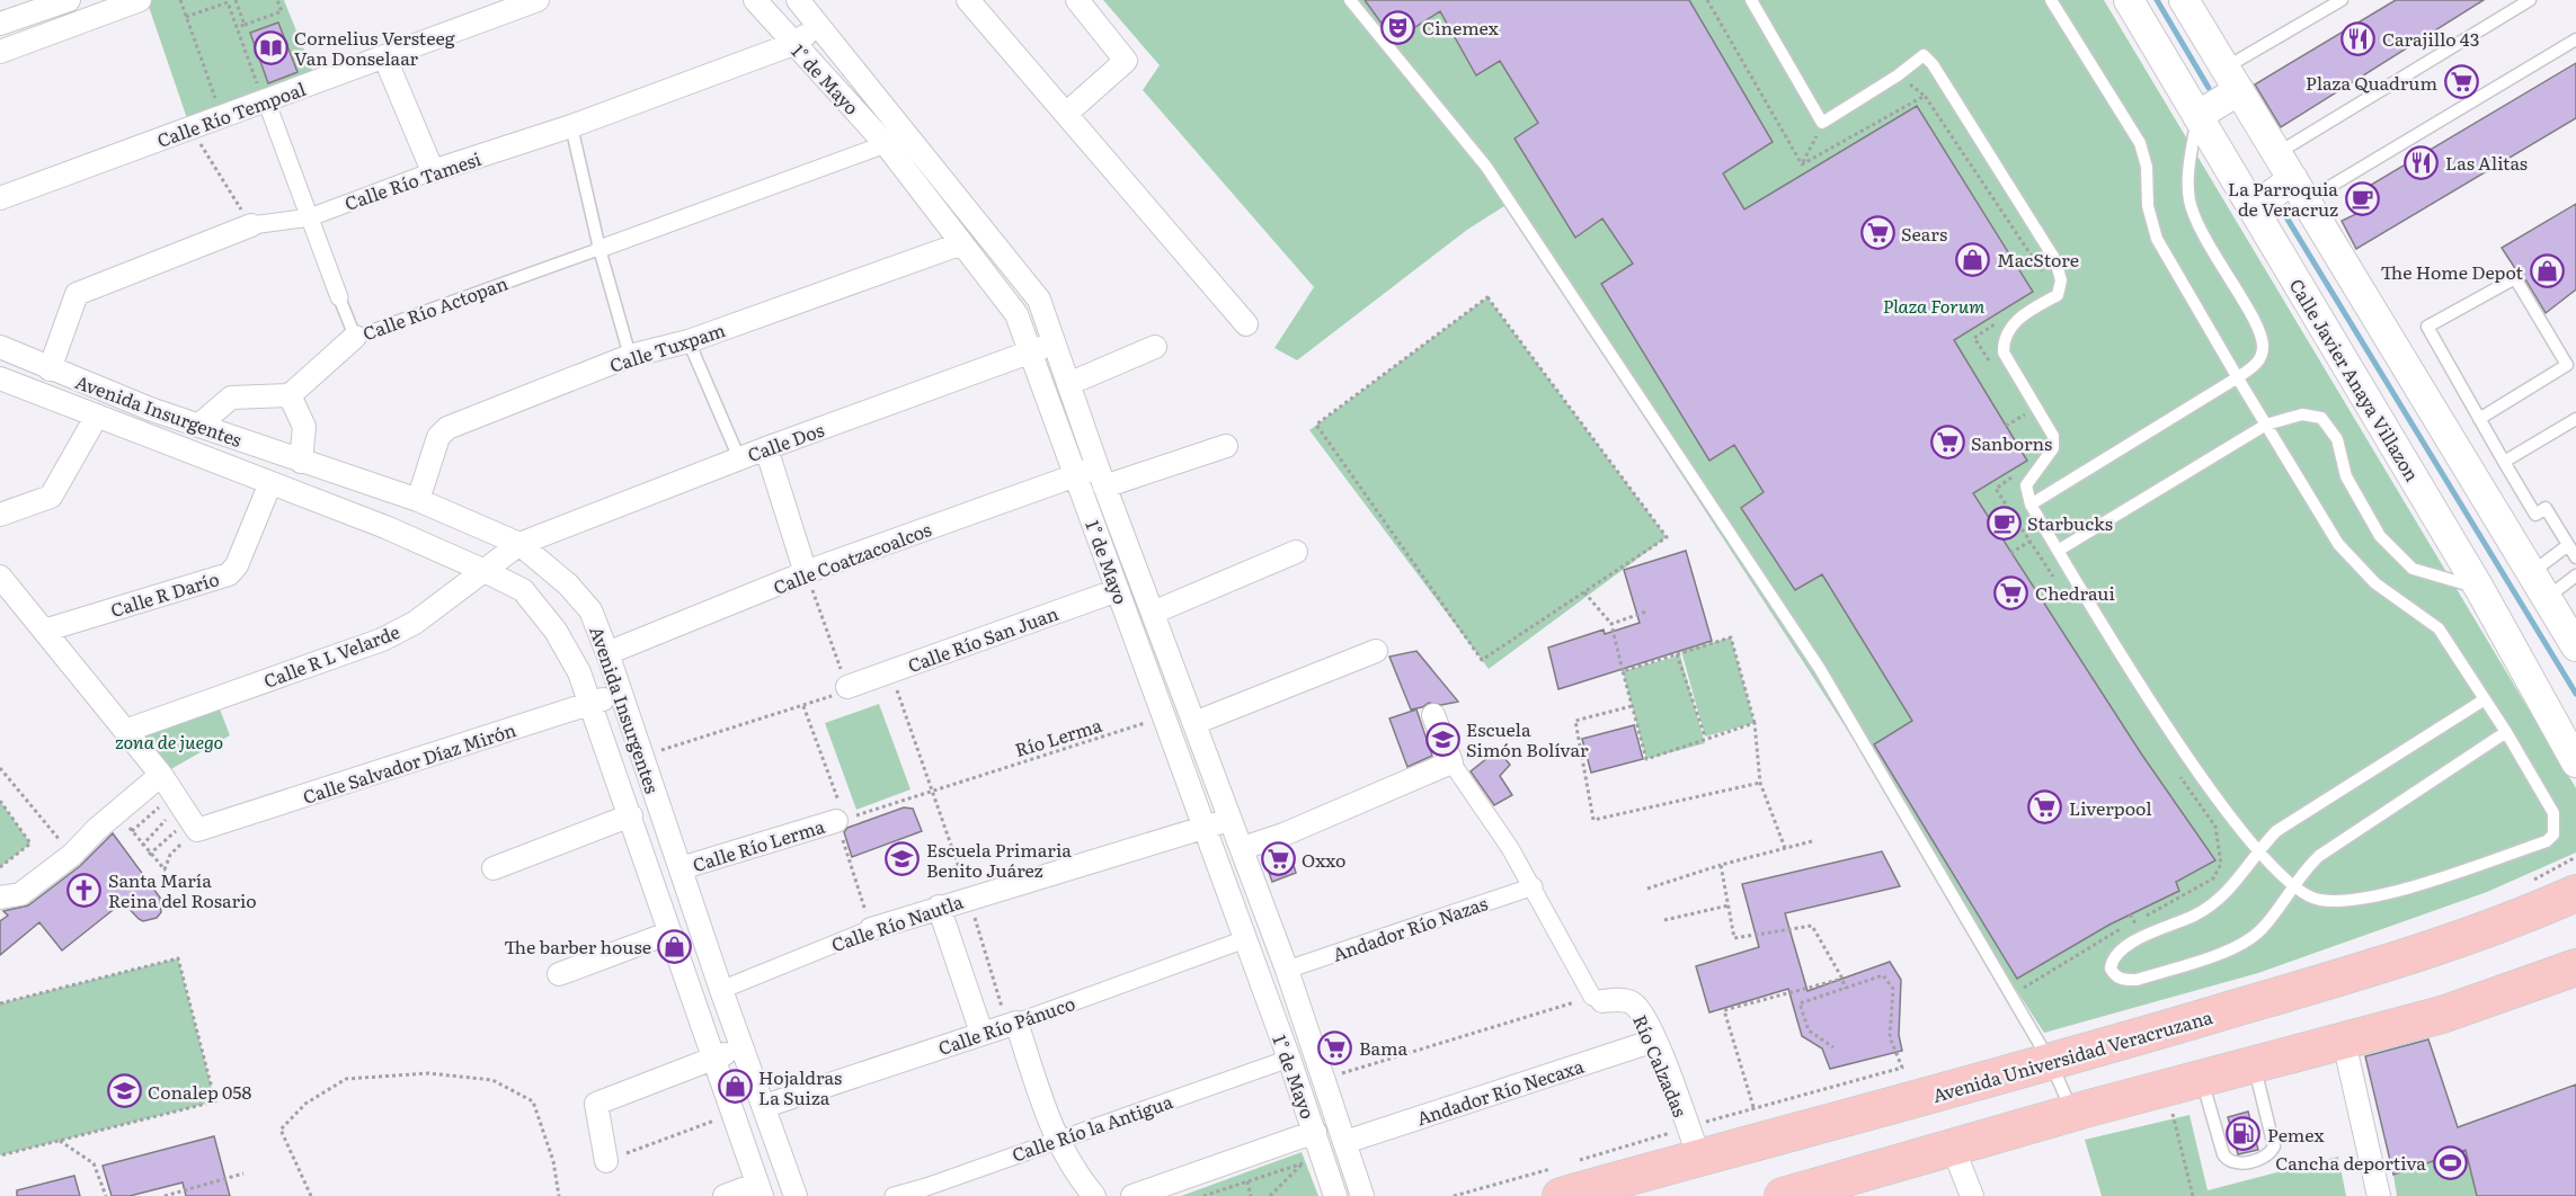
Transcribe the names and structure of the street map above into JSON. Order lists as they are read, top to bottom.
{
  "streets": {
    "main road": ["Avenida Universidad Veracruzana"],
    "street": [
      "1° de Mayo",
      "Calle Río Tempoal",
      "Calle Río Tamesi",
      "Calle Río Actopan",
      "Calle Tuxpam",
      "Calle Javier Anaya Villazon",
      "Avenida Insurgentes",
      "Calle Dos",
      "Calle Coatzacoalcos",
      "Calle R Darío",
      "Calle Río San Juan",
      "Calle R L Velarde",
      "Calle Salvador Díaz Mirón",
      "Calle Río Lerma",
      "Calle Río Nautla",
      "Andador Río Nazas",
      "Calle Río Pánuco",
      "Río Calzadas",
      "Andador Río Necaxa",
      "Calle Río la Antigua"
    ],
    "path": ["Río Lerma"]
  },
  "crossings": [
    ["1° de Mayo", "Calle Río Tamesi"],
    ["1° de Mayo", "Calle Tuxpam"],
    ["1° de Mayo", "Calle Dos"],
    ["1° de Mayo", "Calle Coatzacoalcos"],
    ["1° de Mayo", "Calle Río San Juan"],
    ["1° de Mayo", "Río Lerma"],
    ["1° de Mayo", "Calle Río Nautla"],
    ["1° de Mayo", "Andador Río Nazas"],
    ["1° de Mayo", "Calle Río Pánuco"],
    ["1° de Mayo", "Andador Río Necaxa"],
    ["1° de Mayo", "Calle Río la Antigua"],
    ["Calle Río Tamesi", "Avenida Insurgentes"],
    ["Calle Tuxpam", "Avenida Insurgentes"],
    ["Avenida Insurgentes", "Calle Dos"],
    ["Avenida Insurgentes", "Calle Coatzacoalcos"],
    ["Avenida Insurgentes", "Calle R Darío"],
    ["Avenida Insurgentes", "Calle R L Velarde"],
    ["Avenida Insurgentes", "Calle Salvador Díaz Mirón"],
    ["Avenida Insurgentes", "Calle Río Lerma"],
    ["Avenida Insurgentes", "Calle Río Nautla"],
    ["Avenida Insurgentes", "Calle Río Pánuco"],
    ["Calle Dos", "Calle R L Velarde"],
    ["Río Lerma", "Calle Río Lerma"],
    ["Avenida Universidad Veracruzana", "Río Calzadas"],
    ["Río Calzadas", "Andador Río Necaxa"]
  ],
  "parks": ["Plaza Forum", "zona de juego"],
  "places": {
    "theatre": ["Cinemex"],
    "restaurant": ["Carajillo 43", "Las Alitas"],
    "library": ["Cornelius Versteeg Van Donselaar"],
    "supermarket": [
      "Plaza Quadrum",
      "Sears",
      "Sanborns",
      "Chedraui",
      "Liverpool",
      "Oxxo",
      "Bama"
    ],
    "cafe": ["La Parroquia de Veracruz", "Starbucks"],
    "shop": [
      "MacStore",
      "The Home Depot",
      "The barber house",
      "Hojaldras La Suiza"
    ],
    "school or university": ["Escuela Simón Bolívar", "Escuela Primaria Benito Juárez", "Conalep 058"],
    "church": ["Santa María Reina del Rosario"],
    "fuel station": ["Pemex"],
    "sports": ["Cancha deportiva"]
  }
}
